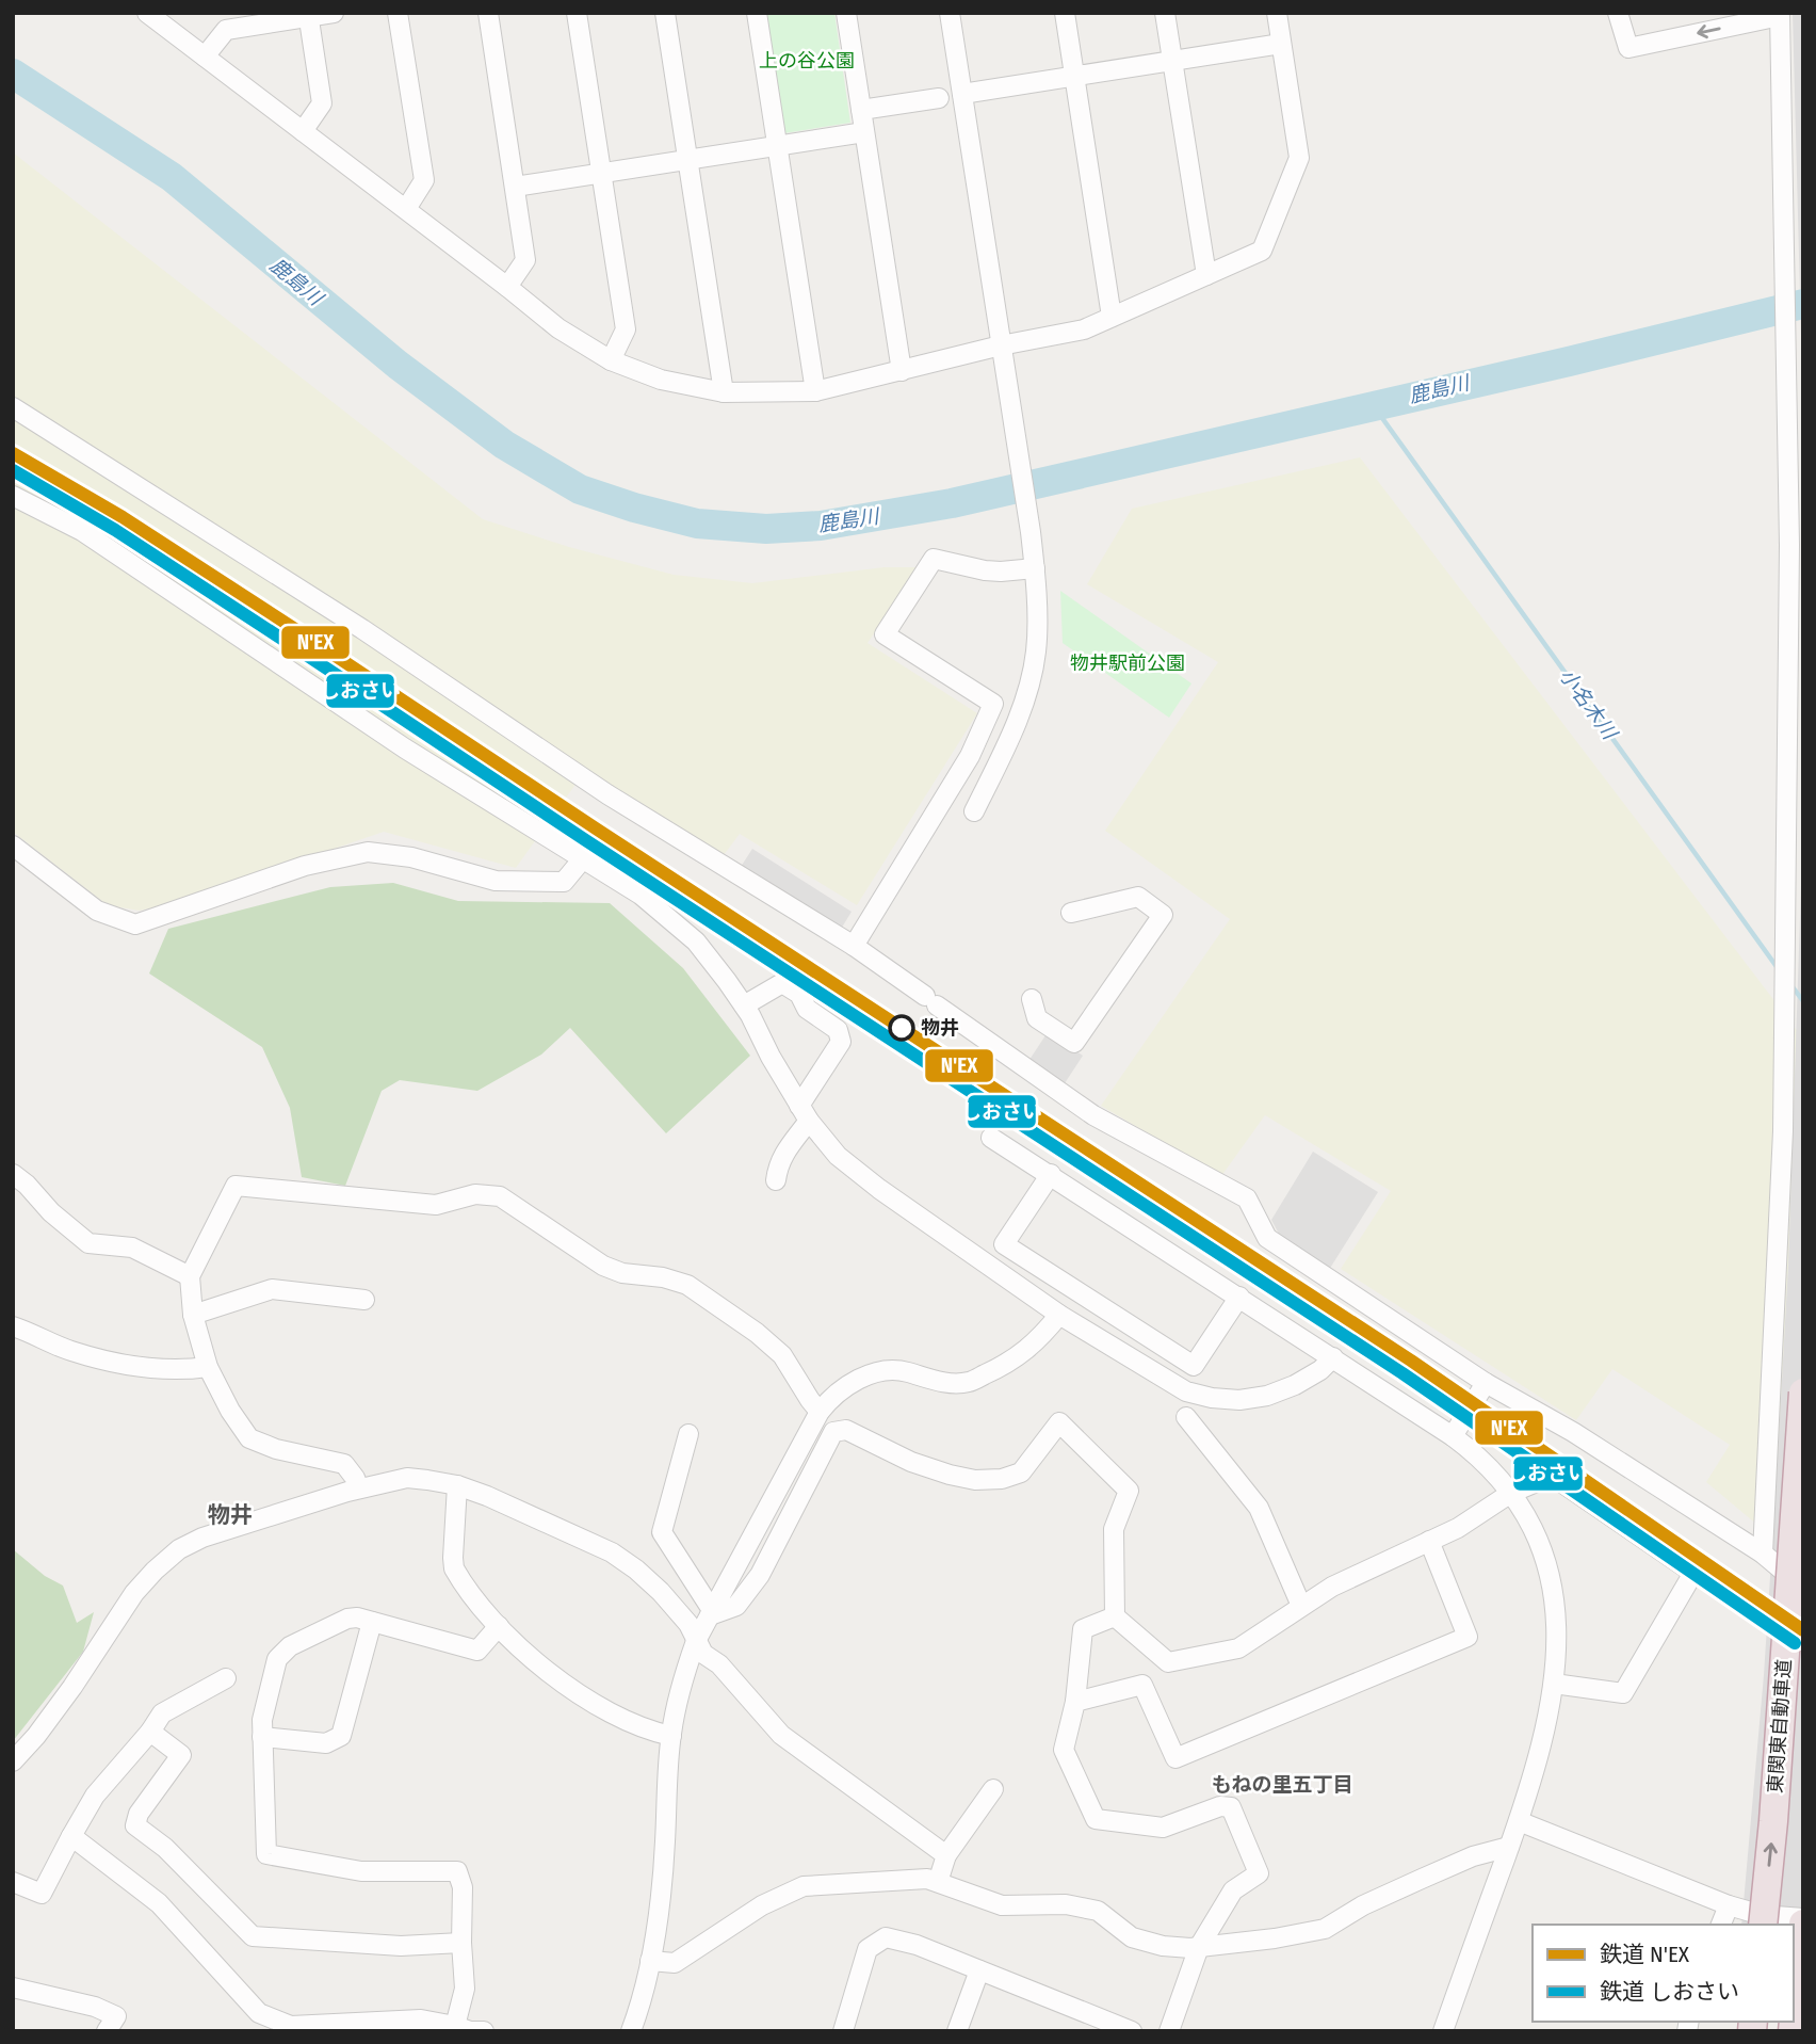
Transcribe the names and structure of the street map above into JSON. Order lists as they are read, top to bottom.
{
  "streets": {
    "highway": ["東関東自動車道"]
  },
  "one_way": ["東関東自動車道"],
  "districts": ["物井", "もねの里五丁目"],
  "water": ["鹿島川", "小名木川"],
  "parks": ["上の谷公園", "物井駅前公園"],
  "places": ["物井"],
  "lines": ["rail line N'EX", "rail line しおさい"],
  "legend": ["鉄道 N'EX", "鉄道 しおさい"]
}
